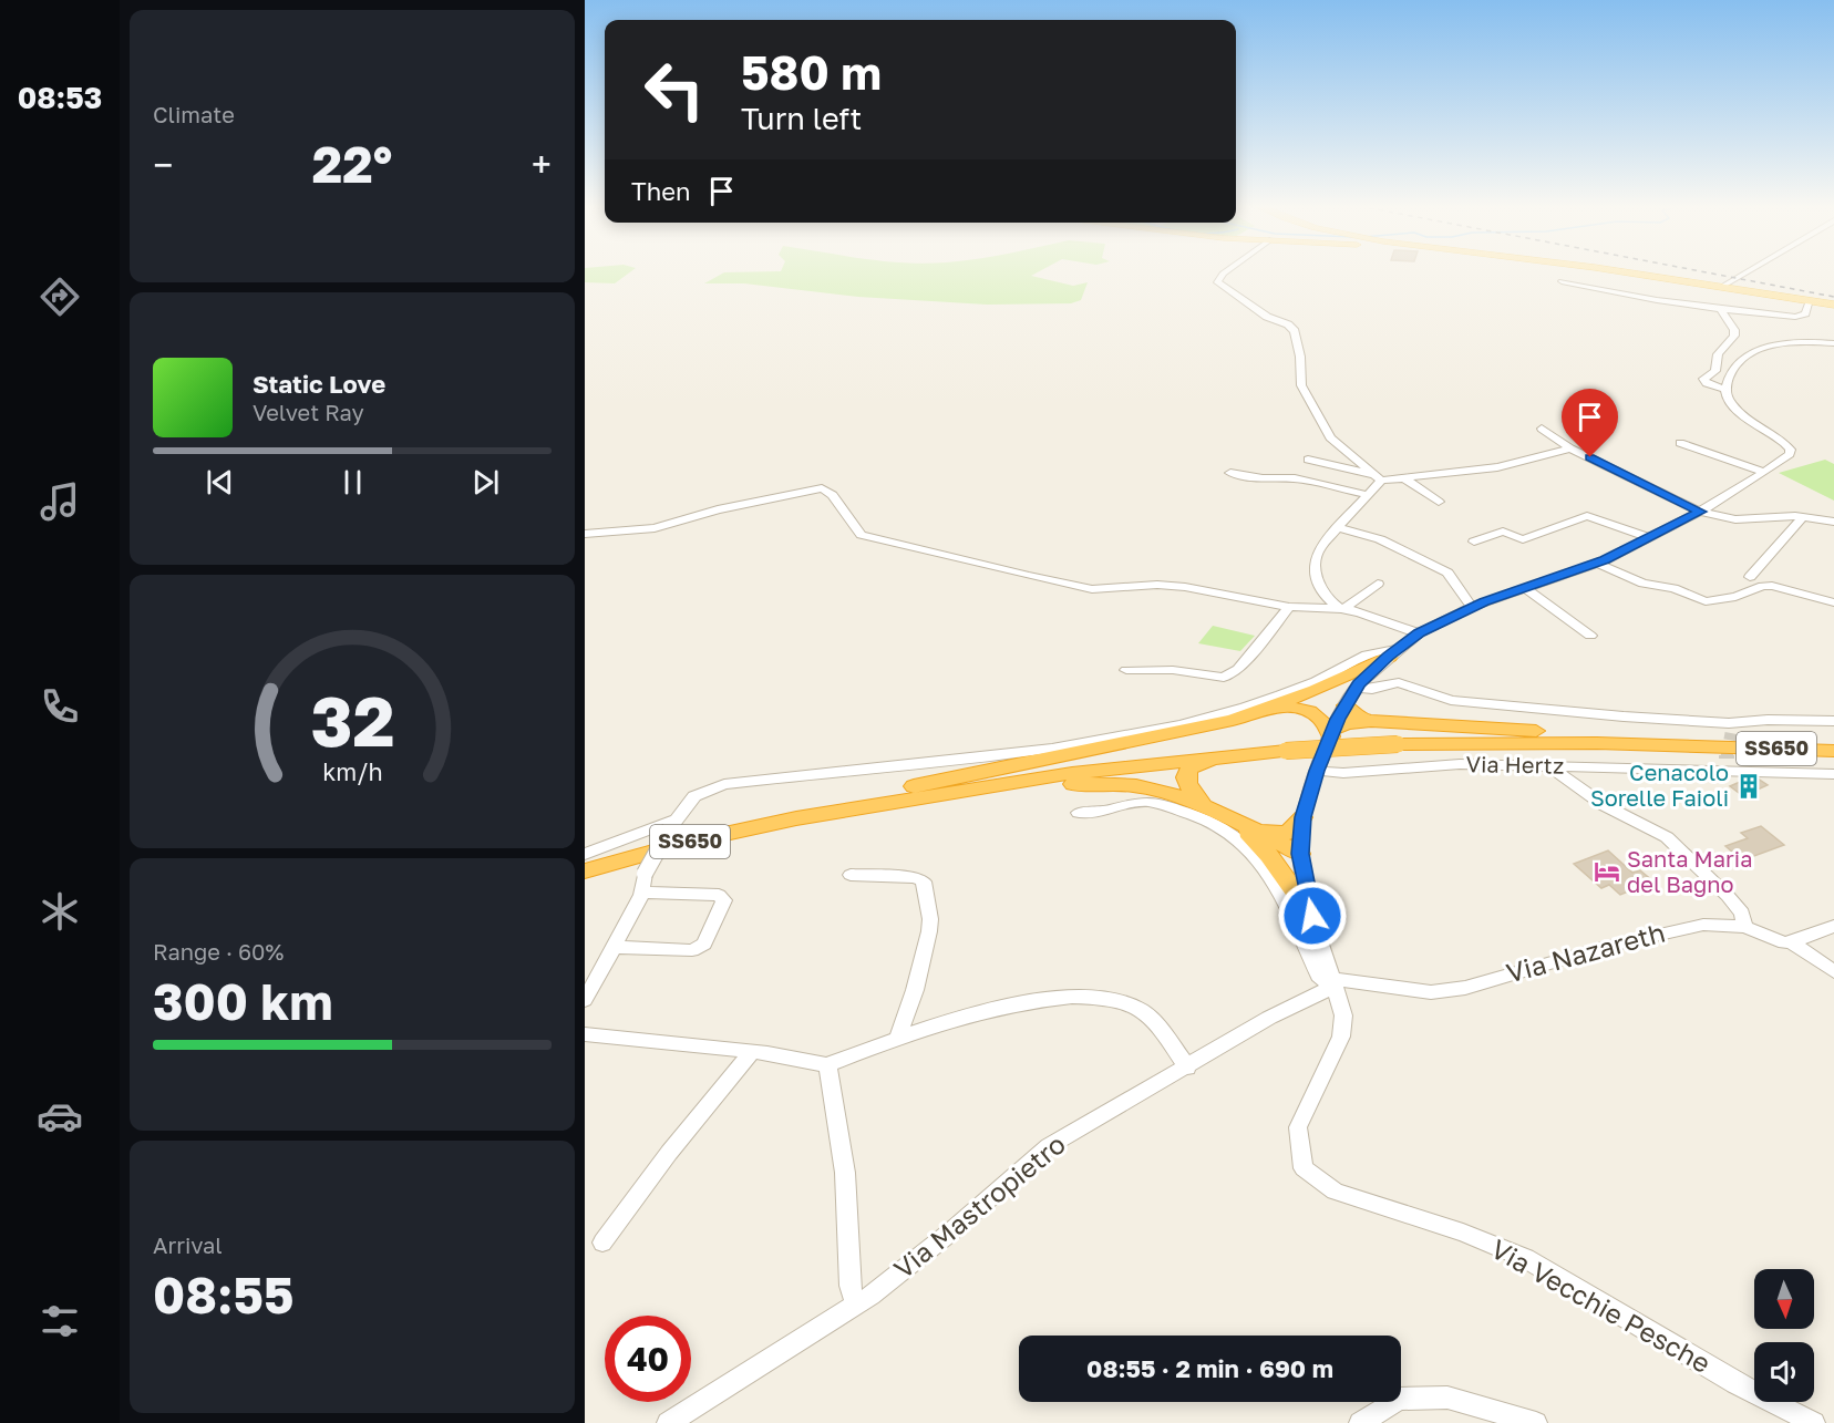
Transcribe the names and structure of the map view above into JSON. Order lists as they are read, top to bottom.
{
  "streets": {
    "highway": ["SS650"],
    "street": [
      "Via Hertz",
      "Via Nazareth",
      "Via Mastropietro",
      "Via Vecchie Pesche"
    ]
  },
  "crossings": [
    ["SS650", "Via Hertz"],
    ["Via Hertz", "Via Vecchie Pesche"],
    ["Via Nazareth", "Via Mastropietro"],
    ["Via Nazareth", "Via Vecchie Pesche"],
    ["Via Mastropietro", "Via Vecchie Pesche"]
  ],
  "places": {
    "building": ["Cenacolo Sorelle Faioli"],
    "hotel": ["Santa Maria del Bagno"]
  },
  "north": "bottom",
  "page": {
    "tabs": "08:53",
    "tile": [
      "Climate",
      ["Range · 60%", "300 km"],
      ["Arrival", "08:55"]
    ],
    "turn": ["580 m", "Turn left"],
    "heat": ["−", "22°", "+"],
    "then": "Then",
    "song": ["Static Love", "Velvet Ray"],
    "limit": "40",
    "trip": "08:55 · 2 min · 690 m",
    "gauge": ["32", "km/h"]
  }
}
